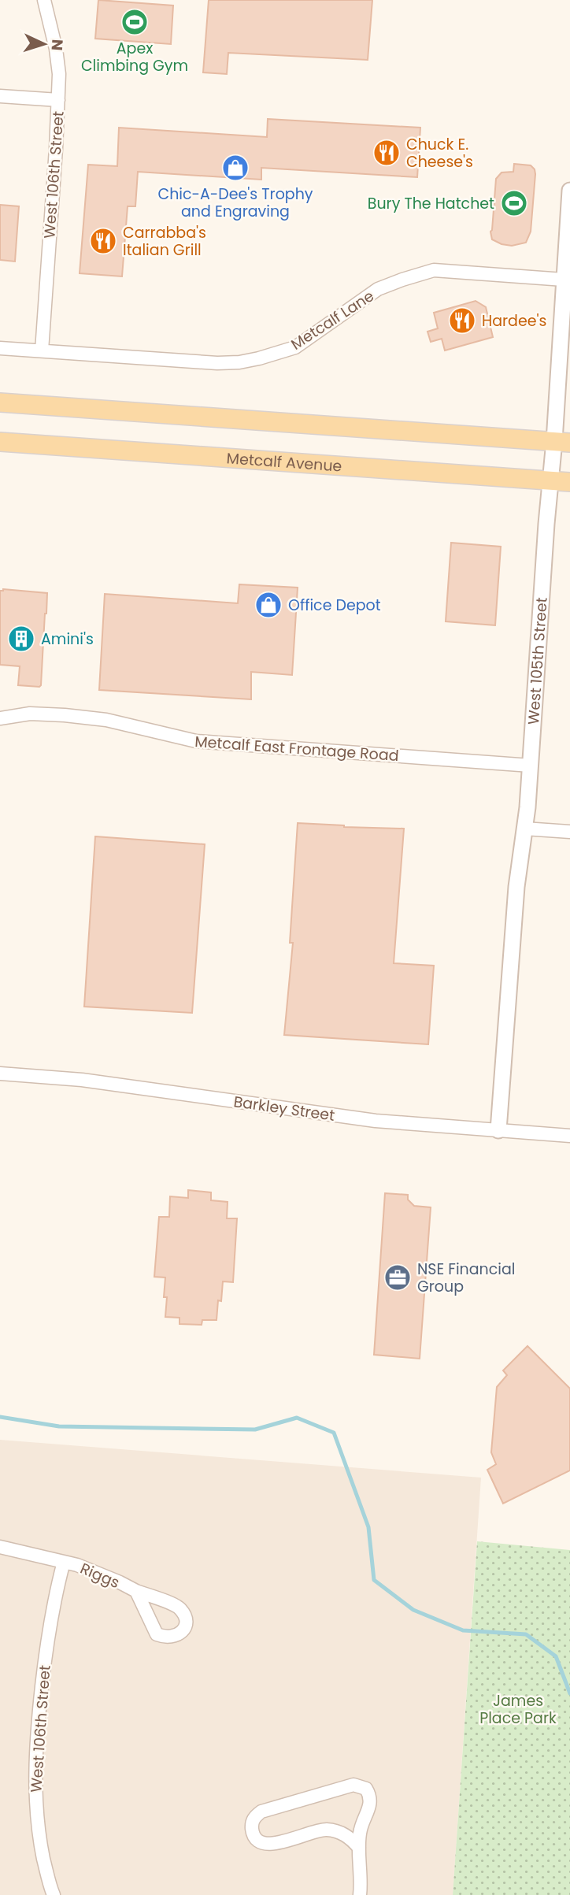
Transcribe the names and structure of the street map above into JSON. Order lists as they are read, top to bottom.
{
  "streets": {
    "main road": ["Metcalf Avenue"],
    "street": [
      "West 106th Street",
      "Metcalf Lane",
      "West 105th Street",
      "Metcalf East Frontage Road",
      "Barkley Street",
      "Riggs"
    ]
  },
  "crossings": [
    ["West 106th Street", "Metcalf Lane"],
    ["West 106th Street", "Riggs"],
    ["Metcalf Lane", "West 105th Street"],
    ["Metcalf Avenue", "West 105th Street"],
    ["West 105th Street", "Metcalf East Frontage Road"],
    ["West 105th Street", "Barkley Street"]
  ],
  "parks": ["James Place Park"],
  "places": {
    "sports": ["Apex Climbing Gym", "Bury The Hatchet"],
    "restaurant": ["Chuck E. Cheese's", "Carrabba's Italian Grill", "Hardee's"],
    "shop": ["Chic-A-Dee's Trophy and Engraving", "Office Depot"],
    "building": ["Amini's"],
    "office": ["NSE Financial Group"]
  },
  "north": "right"
}
